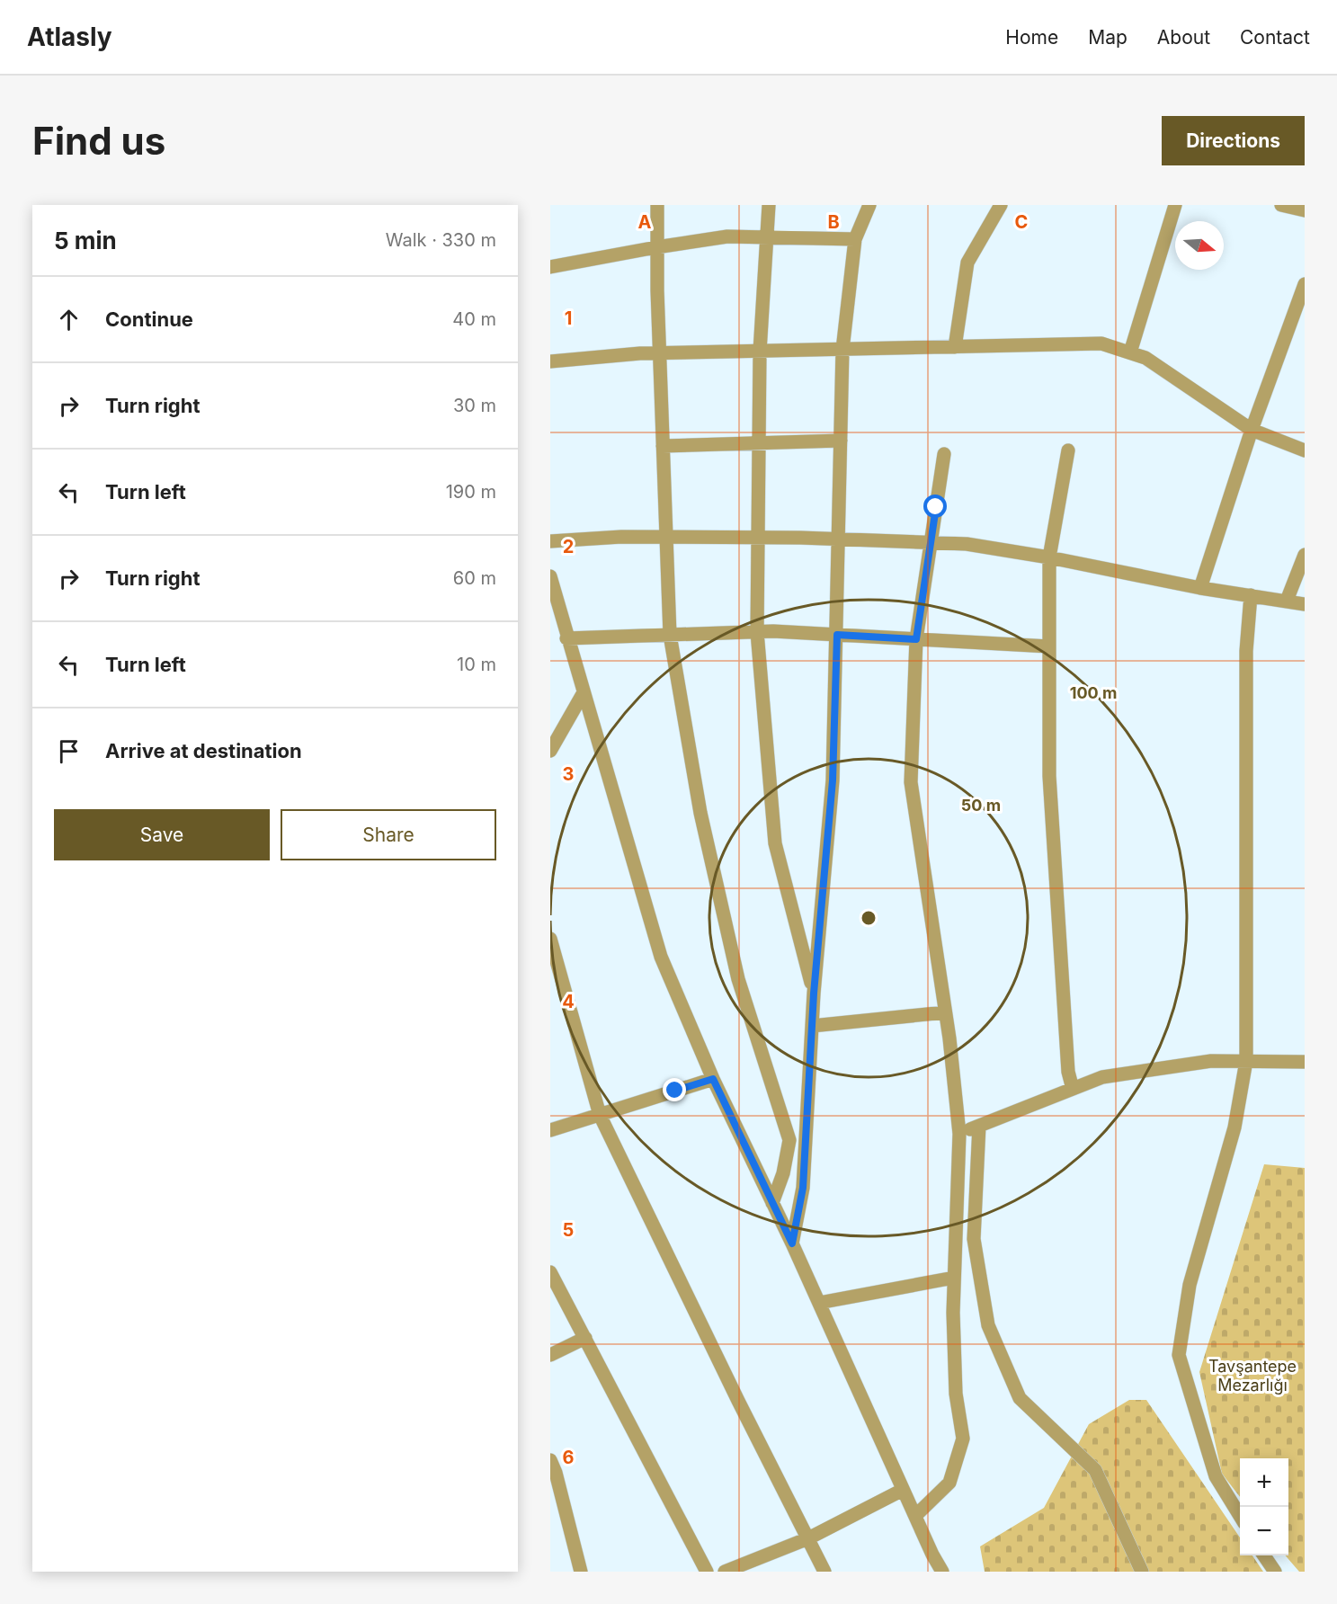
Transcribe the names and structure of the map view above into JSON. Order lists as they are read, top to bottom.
{
  "parks": ["Tavşantepe Mezarlığı"],
  "north": "right",
  "page": {
    "header": "Atlasly",
    "nav": [
      "Home",
      "Map",
      "About",
      "Contact"
    ],
    "buttons": [
      "Directions",
      ["Save", "Share"]
    ],
    "title": "Find us",
    "heading": ["5 min", "Walk · 330 m"],
    "list": [
      ["Continue", "40 m"],
      ["Turn right", "30 m"],
      ["Turn left", "190 m"],
      ["Turn right", "60 m"],
      ["Turn left", "10 m"],
      "Arrive at destination"
    ],
    "map_buttons": ["+", "−"]
  },
  "grid": {
    "columns": ["A", "B", "C"],
    "rows": [
      "1",
      "2",
      "3",
      "4",
      "5",
      "6"
    ]
  },
  "rings": ["100 m", "50 m"]
}
